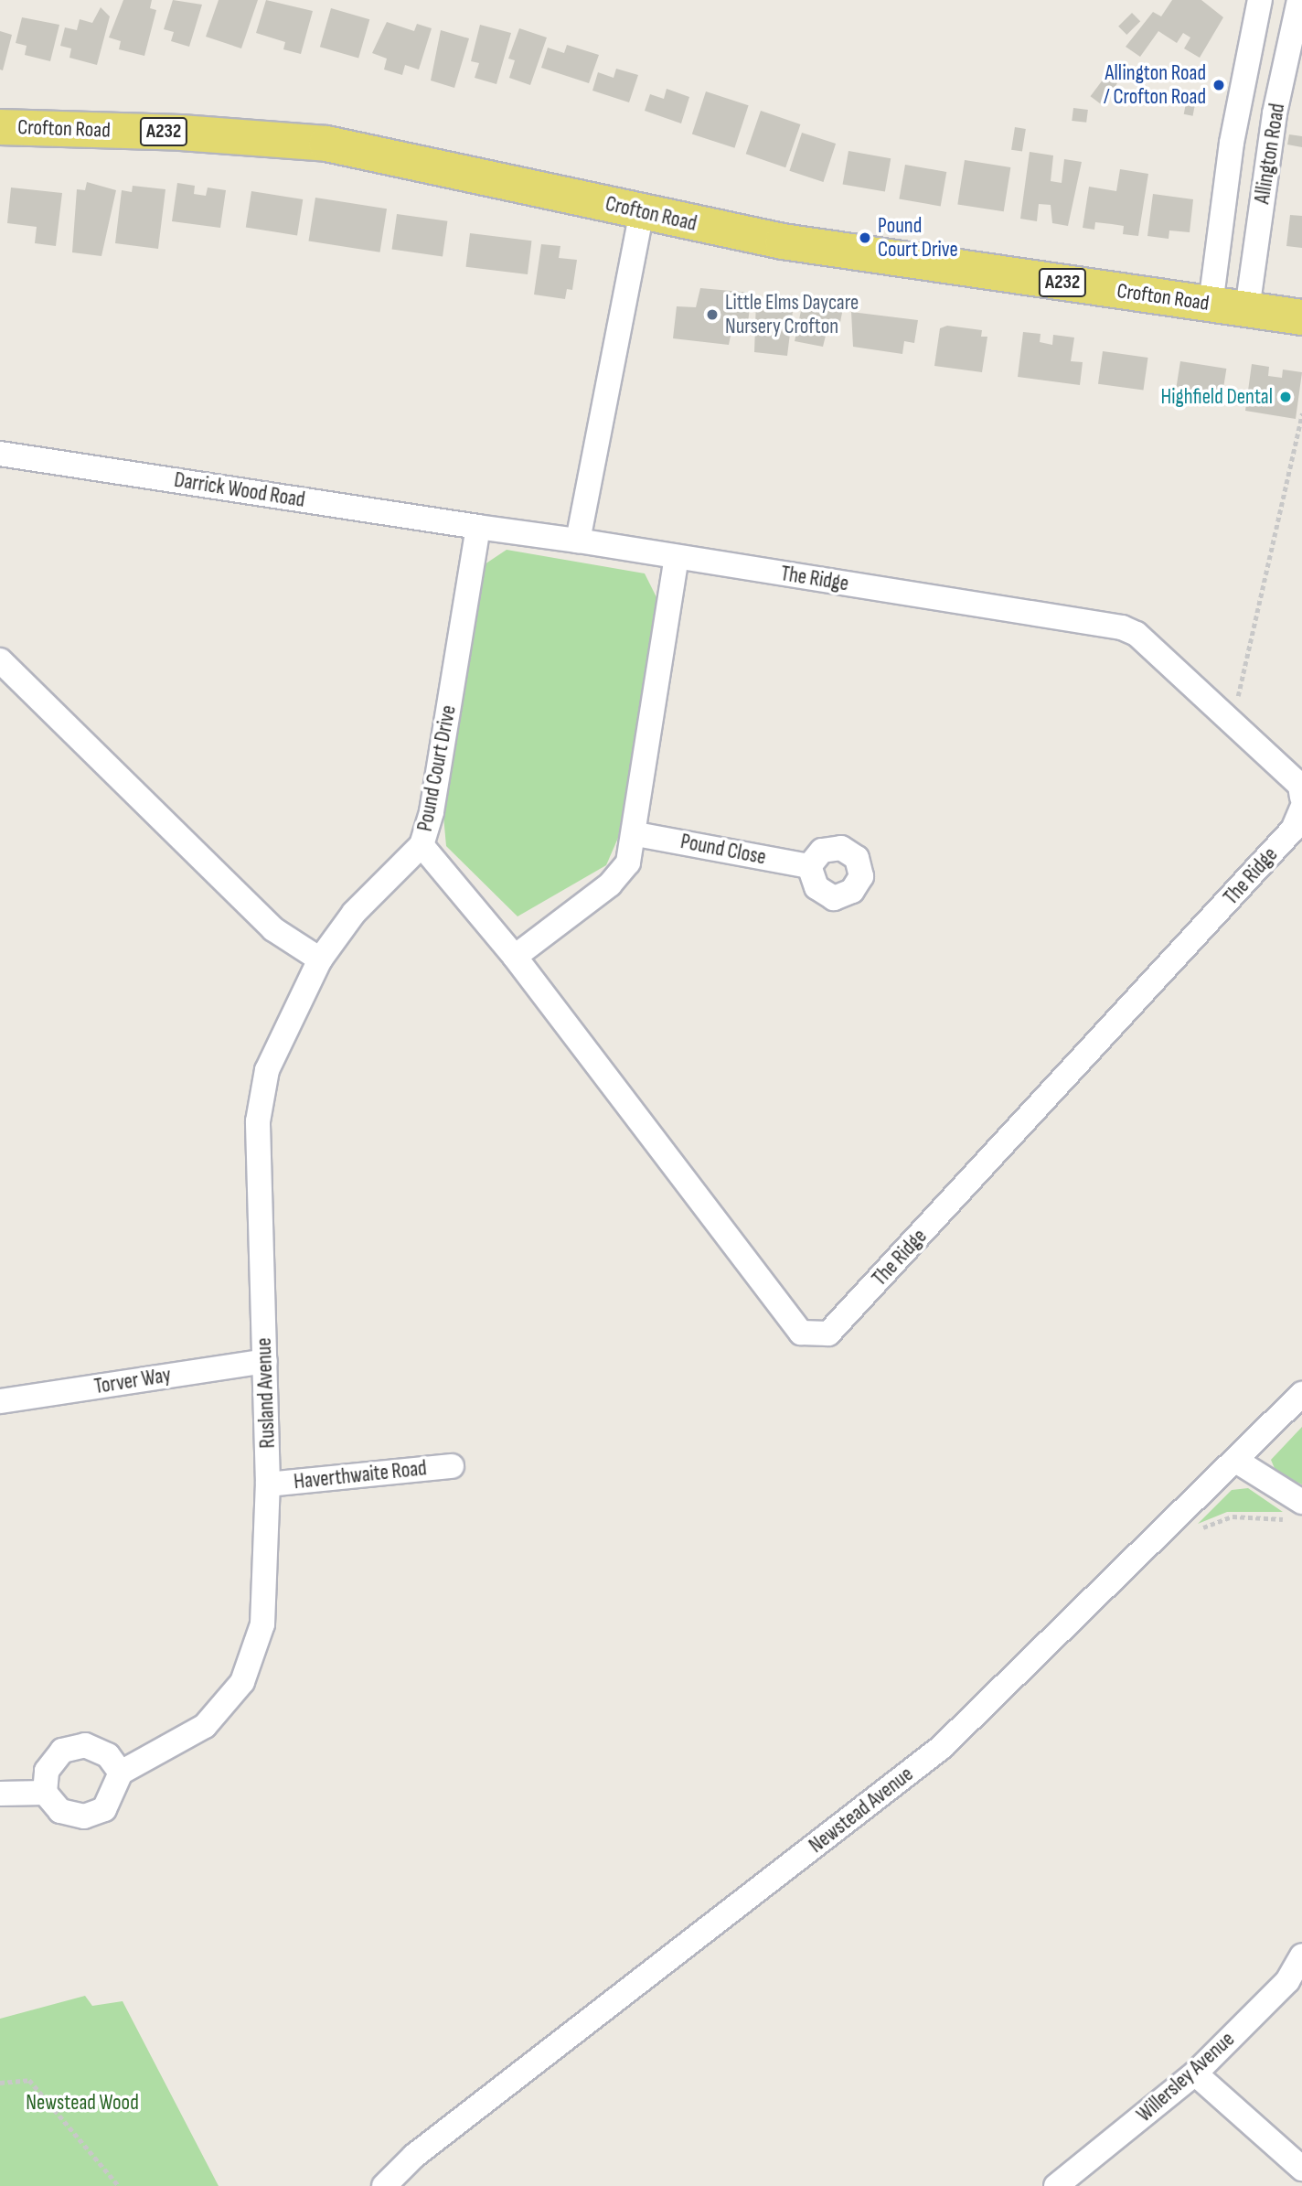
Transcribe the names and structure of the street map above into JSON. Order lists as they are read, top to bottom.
{
  "streets": {
    "main road": ["Crofton Road", "A232"],
    "street": [
      "Allington Road",
      "Darrick Wood Road",
      "The Ridge",
      "Pound Court Drive",
      "Pound Close",
      "Torver Way",
      "Rusland Avenue",
      "Haverthwaite Road",
      "Newstead Avenue",
      "Willersley Avenue"
    ]
  },
  "crossings": [
    ["Crofton Road", "Allington Road"],
    ["Darrick Wood Road", "Pound Court Drive"],
    ["The Ridge", "Pound Court Drive"],
    ["Pound Court Drive", "Rusland Avenue"],
    ["Torver Way", "Rusland Avenue"],
    ["Rusland Avenue", "Haverthwaite Road"]
  ],
  "parks": ["Newstead Wood"],
  "places": [
    "Allington Road / Crofton Road",
    "Pound Court Drive",
    "Little Elms Daycare Nursery Crofton",
    "Highfield Dental"
  ]
}
